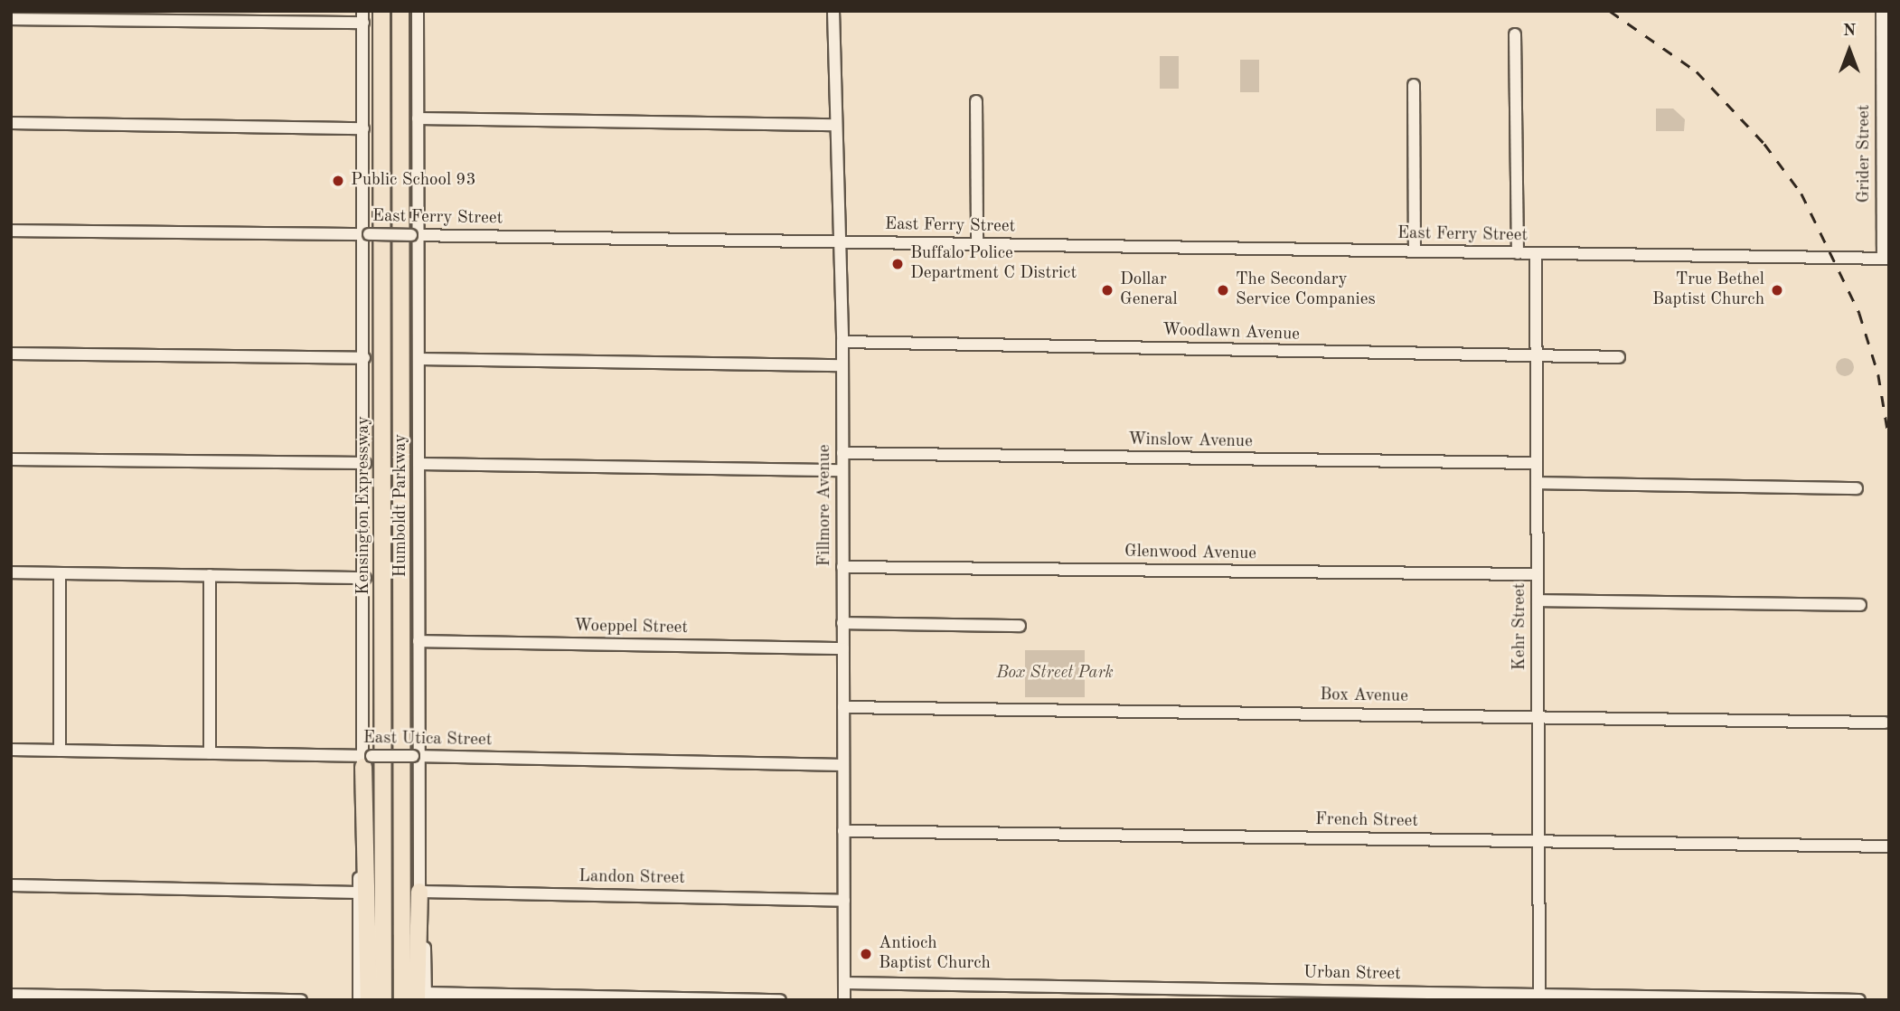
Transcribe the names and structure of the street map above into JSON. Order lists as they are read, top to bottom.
{
  "streets": {
    "highway": ["Kensington Expressway"],
    "street": [
      "Grider Street",
      "East Ferry Street",
      "Woodlawn Avenue",
      "Winslow Avenue",
      "Humboldt Parkway",
      "Fillmore Avenue",
      "Glenwood Avenue",
      "Kehr Street",
      "Woeppel Street",
      "Box Avenue",
      "East Utica Street",
      "French Street",
      "Landon Street",
      "Urban Street"
    ]
  },
  "crossings": [
    ["Grider Street", "East Ferry Street"],
    ["East Ferry Street", "Humboldt Parkway"],
    ["East Ferry Street", "Fillmore Avenue"],
    ["East Ferry Street", "Kehr Street"],
    ["Woodlawn Avenue", "Fillmore Avenue"],
    ["Woodlawn Avenue", "Kehr Street"],
    ["Winslow Avenue", "Fillmore Avenue"],
    ["Winslow Avenue", "Kehr Street"],
    ["Humboldt Parkway", "Woeppel Street"],
    ["Humboldt Parkway", "East Utica Street"],
    ["Humboldt Parkway", "Landon Street"],
    ["Fillmore Avenue", "Glenwood Avenue"],
    ["Fillmore Avenue", "Woeppel Street"],
    ["Fillmore Avenue", "Box Avenue"],
    ["Fillmore Avenue", "East Utica Street"],
    ["Fillmore Avenue", "French Street"],
    ["Fillmore Avenue", "Landon Street"],
    ["Fillmore Avenue", "Urban Street"],
    ["Glenwood Avenue", "Kehr Street"],
    ["Kehr Street", "Box Avenue"],
    ["Kehr Street", "French Street"],
    ["Kehr Street", "Urban Street"]
  ],
  "parks": ["Box Street Park"],
  "places": [
    "Public School 93",
    "Buffalo Police Department C District",
    "Dollar General",
    "The Secondary Service Companies",
    "True Bethel Baptist Church",
    "Antioch Baptist Church"
  ],
  "north": "top"
}
